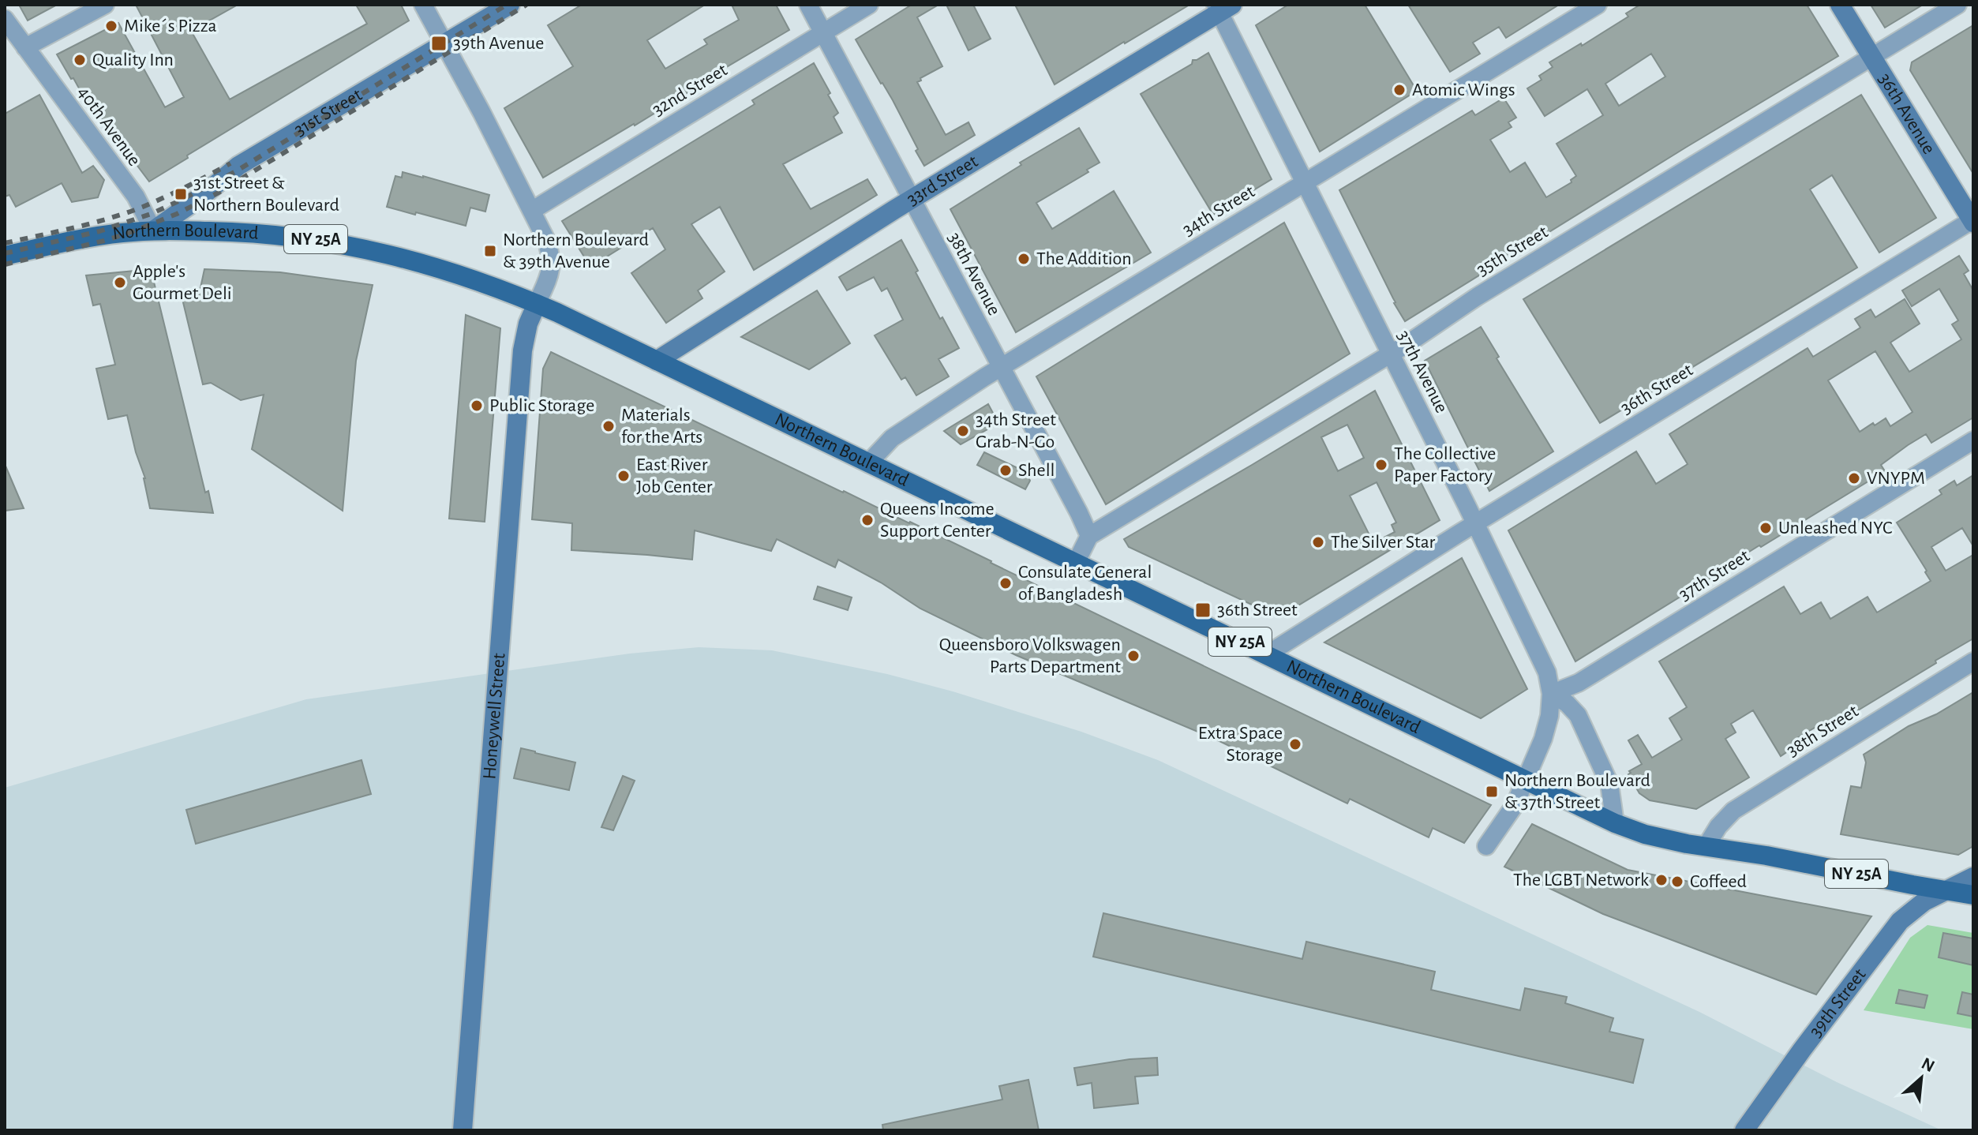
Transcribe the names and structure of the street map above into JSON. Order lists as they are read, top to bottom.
{
  "streets": {
    "main road": [
      "31st Street",
      "36th Avenue",
      "33rd Street",
      "Northern Boulevard",
      "NY 25A",
      "Honeywell Street",
      "39th Street"
    ],
    "street": [
      "32nd Street",
      "40th Avenue",
      "34th Street",
      "35th Street",
      "38th Avenue",
      "37th Avenue",
      "36th Street",
      "37th Street",
      "38th Street"
    ]
  },
  "crossings": [
    ["32nd Street", "38th Avenue"],
    ["31st Street", "40th Avenue"],
    ["31st Street", "Northern Boulevard"],
    ["36th Avenue", "35th Street"],
    ["36th Avenue", "36th Street"],
    ["40th Avenue", "Northern Boulevard"],
    ["33rd Street", "Northern Boulevard"],
    ["33rd Street", "38th Avenue"],
    ["33rd Street", "37th Avenue"],
    ["34th Street", "Northern Boulevard"],
    ["34th Street", "38th Avenue"],
    ["34th Street", "37th Avenue"],
    ["Northern Boulevard", "36th Street"],
    ["Northern Boulevard", "Honeywell Street"],
    ["Northern Boulevard", "38th Street"],
    ["Northern Boulevard", "39th Street"],
    ["35th Street", "38th Avenue"],
    ["35th Street", "37th Avenue"],
    ["37th Avenue", "36th Street"],
    ["37th Avenue", "37th Street"]
  ],
  "places": {
    "other": [
      "Mike´s Pizza",
      "Quality Inn",
      "Atomic Wings",
      "The Addition",
      "Apple's Gourmet Deli",
      "Public Storage",
      "Materials for the Arts",
      "34th Street Grab-N-Go",
      "The Collective Paper Factory",
      "Shell",
      "East River Job Center",
      "VNYPM",
      "Queens Income Support Center",
      "Unleashed NYC",
      "The Silver Star",
      "Consulate General of Bangladesh",
      "Queensboro Volkswagen Parts Department",
      "Extra Space Storage",
      "The LGBT Network",
      "Coffeed"
    ],
    "transit": [
      "39th Avenue",
      "31st Street & Northern Boulevard",
      "Northern Boulevard & 39th Avenue",
      "36th Street",
      "Northern Boulevard & 37th Street"
    ]
  },
  "north": "top right"
}
